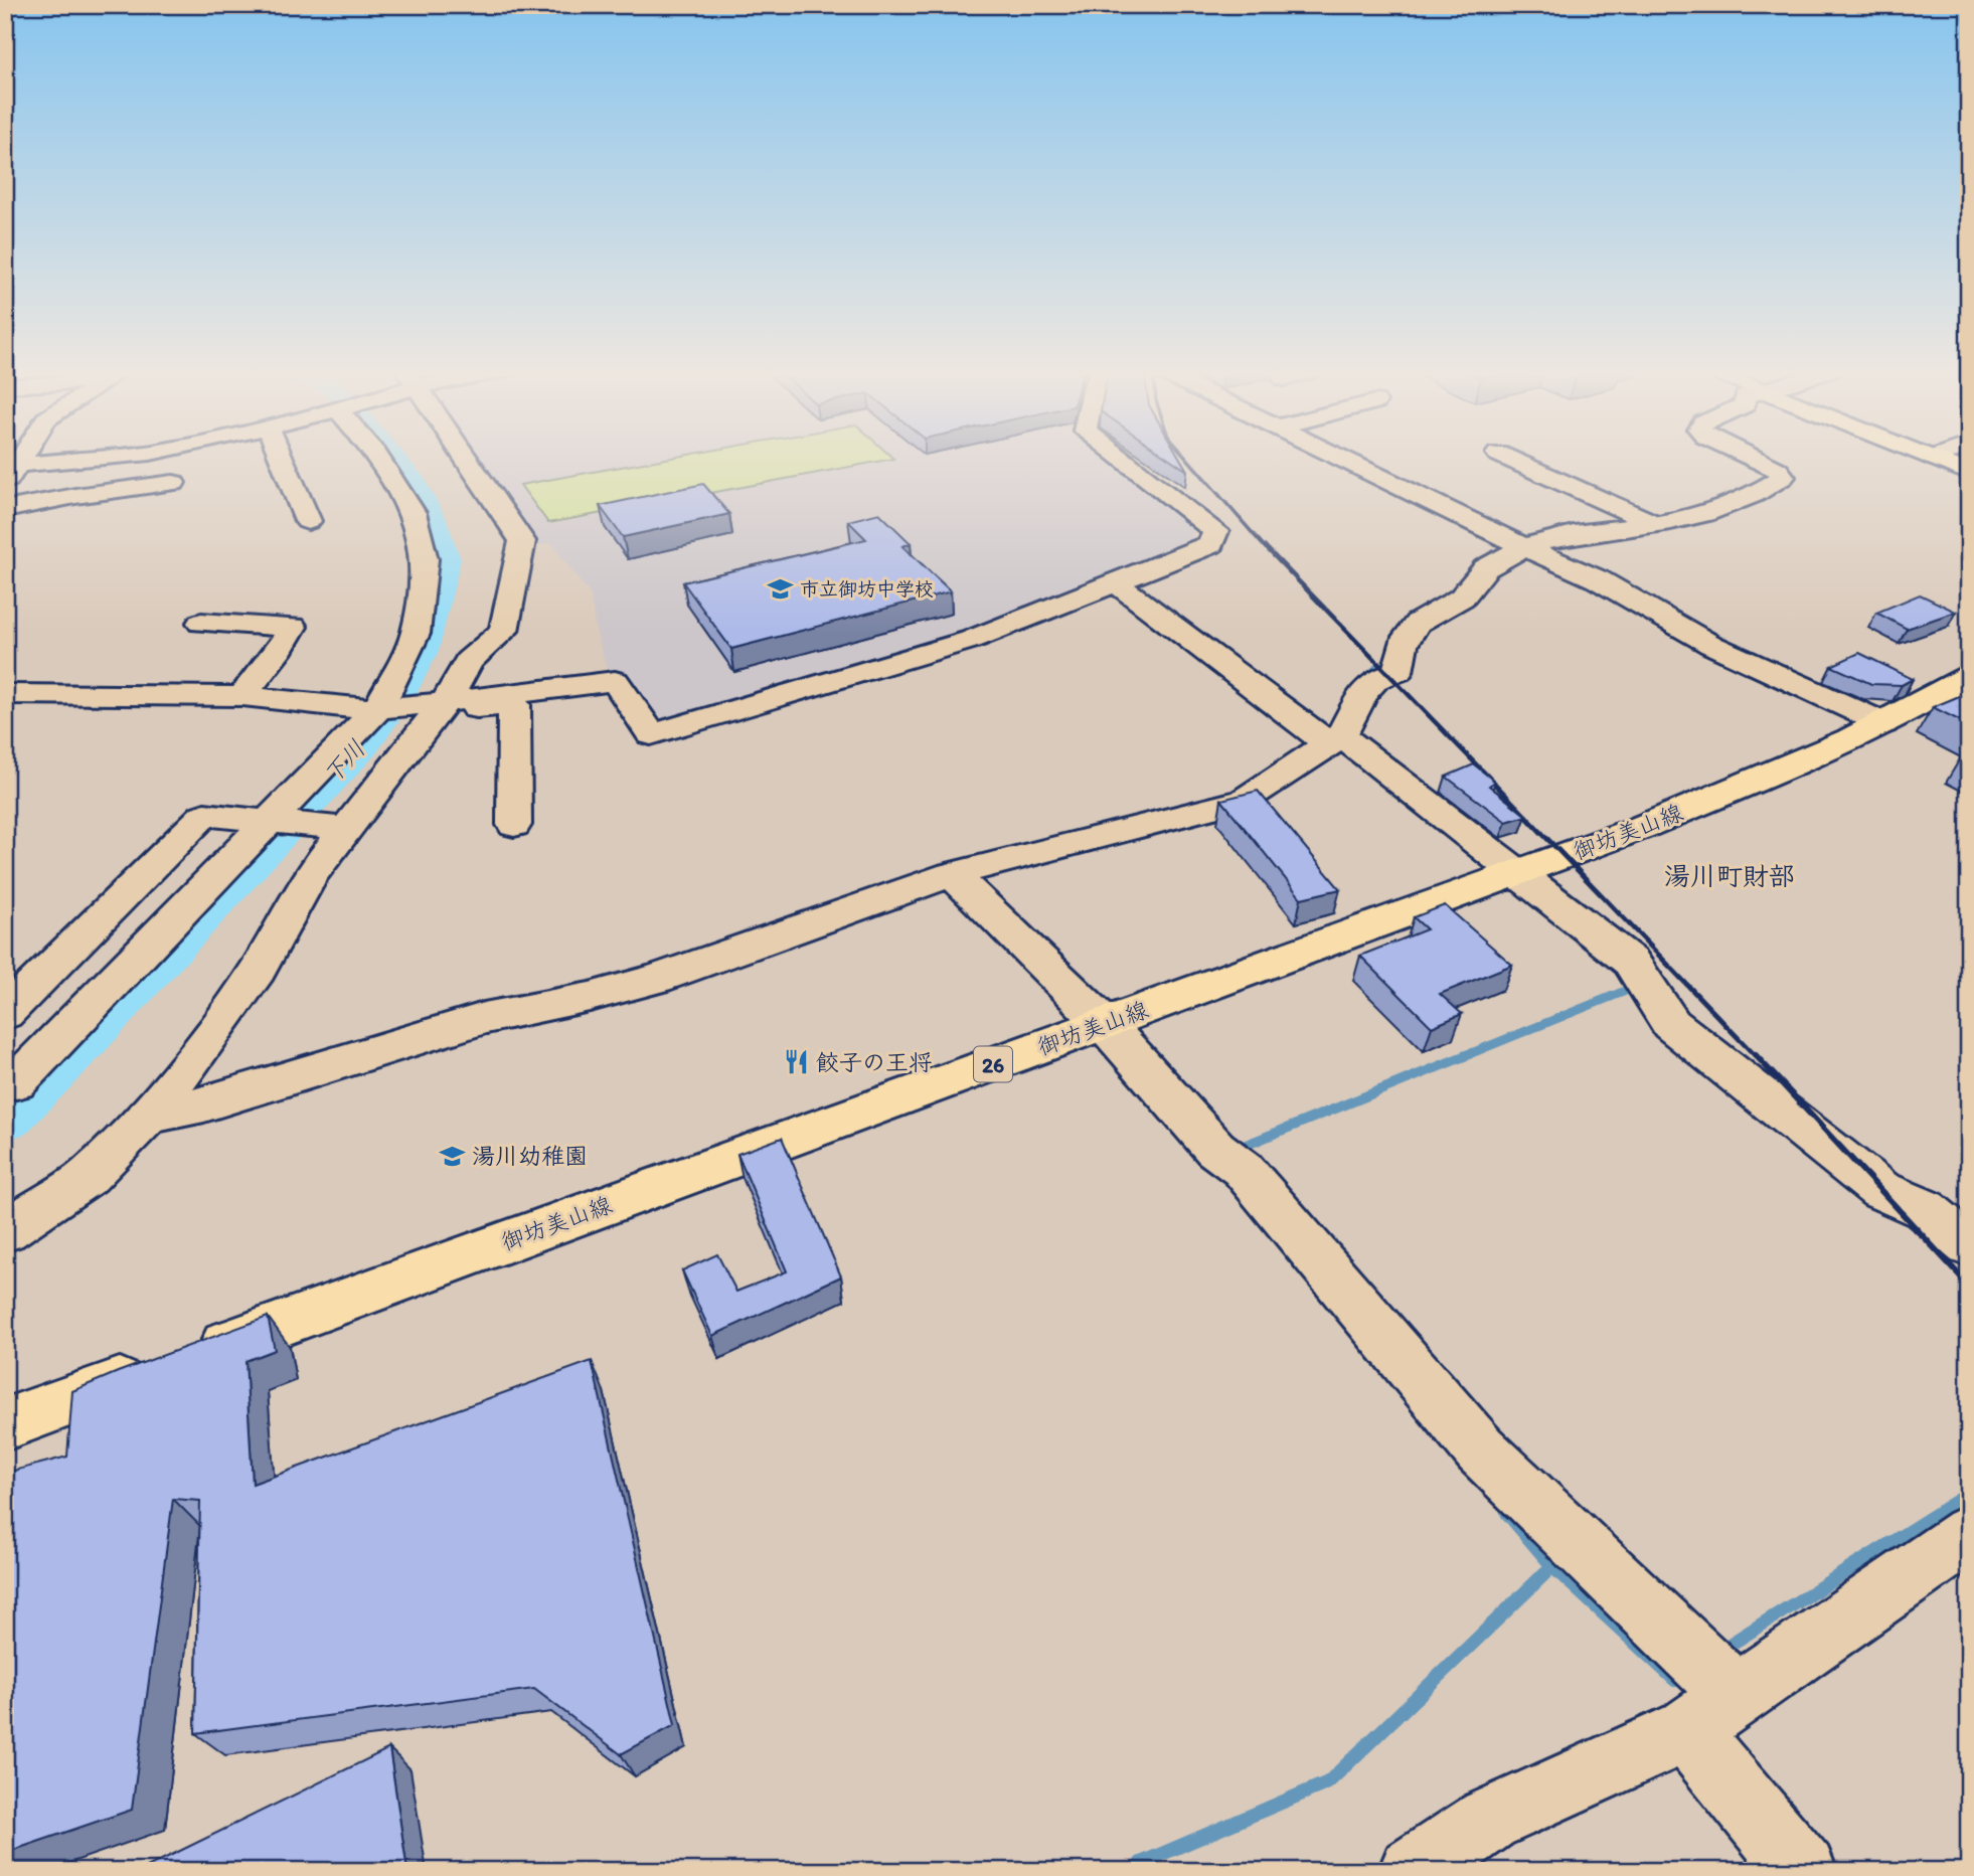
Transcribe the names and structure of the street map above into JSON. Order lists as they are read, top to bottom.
{
  "streets": {
    "main road": ["御坊美山線", "26"]
  },
  "districts": ["湯川町財部"],
  "water": ["下川"],
  "places": {
    "school or university": ["市立御坊中学校", "湯川幼稚園"],
    "restaurant": ["餃子の王将"]
  }
}
